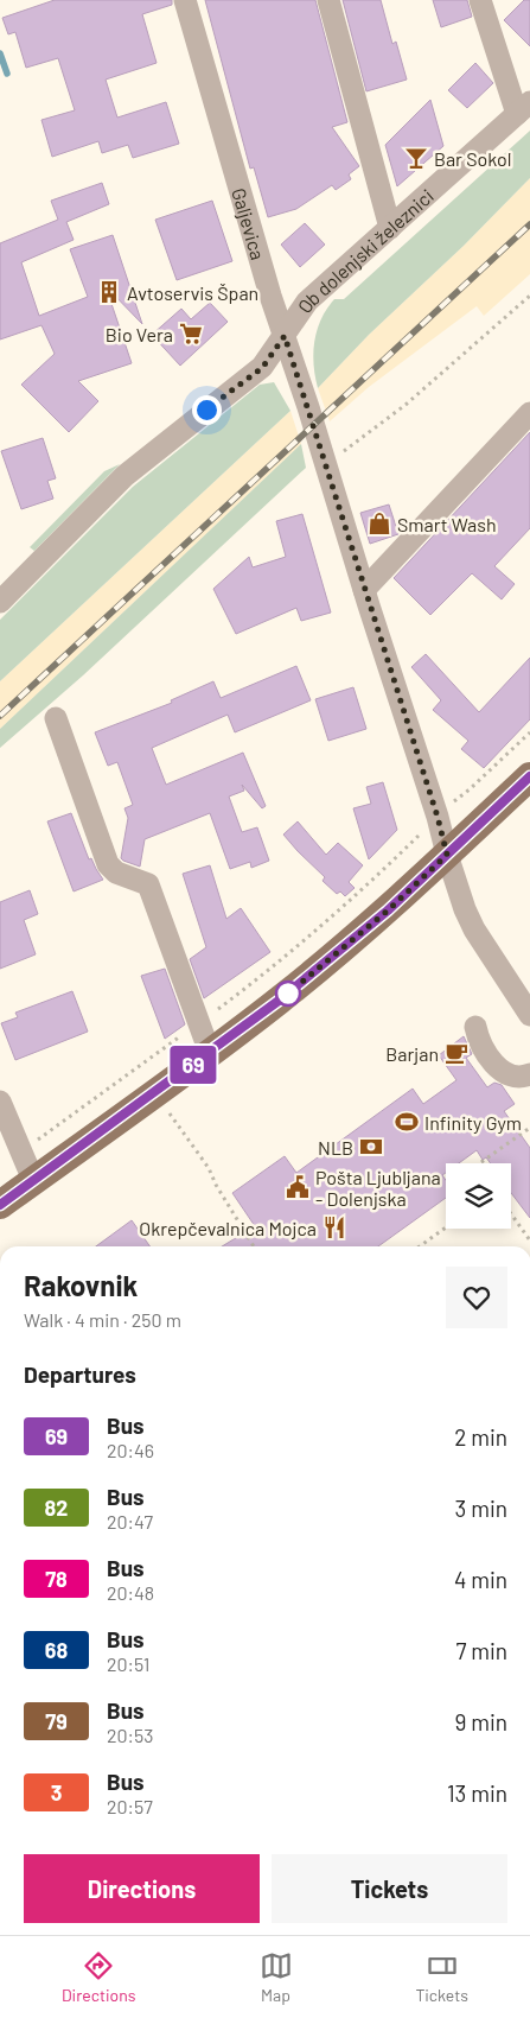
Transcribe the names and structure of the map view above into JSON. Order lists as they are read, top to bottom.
{
  "streets": {
    "street": ["Galjevica", "Ob dolenjski železnici"]
  },
  "crossings": [
    ["Galjevica", "Ob dolenjski železnici"]
  ],
  "places": {
    "bar": ["Bar Sokol"],
    "building": ["Avtoservis Špan"],
    "supermarket": ["Bio Vera"],
    "shop": ["Smart Wash"],
    "cafe": ["Barjan"],
    "sports": ["Infinity Gym"],
    "bank": ["NLB"],
    "public building": ["Pošta Ljubljana - Dolenjska"],
    "restaurant": ["Okrepčevalnica Mojca"]
  },
  "lines": ["bus line 69"],
  "page": {
    "on_map": "69",
    "heading": [
      ["Rakovnik", "Walk · 4 min · 250 m"],
      "Departures"
    ],
    "list": [
      {
        "mark": "69",
        "name": "Bus",
        "note": "20:46",
        "value": "2 min"
      },
      {
        "mark": "82",
        "name": "Bus",
        "note": "20:47",
        "value": "3 min"
      },
      {
        "mark": "78",
        "name": "Bus",
        "note": "20:48",
        "value": "4 min"
      },
      {
        "mark": "68",
        "name": "Bus",
        "note": "20:51",
        "value": "7 min"
      },
      {
        "mark": "79",
        "name": "Bus",
        "note": "20:53",
        "value": "9 min"
      },
      {
        "mark": "3",
        "name": "Bus",
        "note": "20:57",
        "value": "13 min"
      }
    ],
    "buttons": ["Directions", "Tickets"],
    "tabs": ["Directions", "Map", "Tickets"]
  }
}
